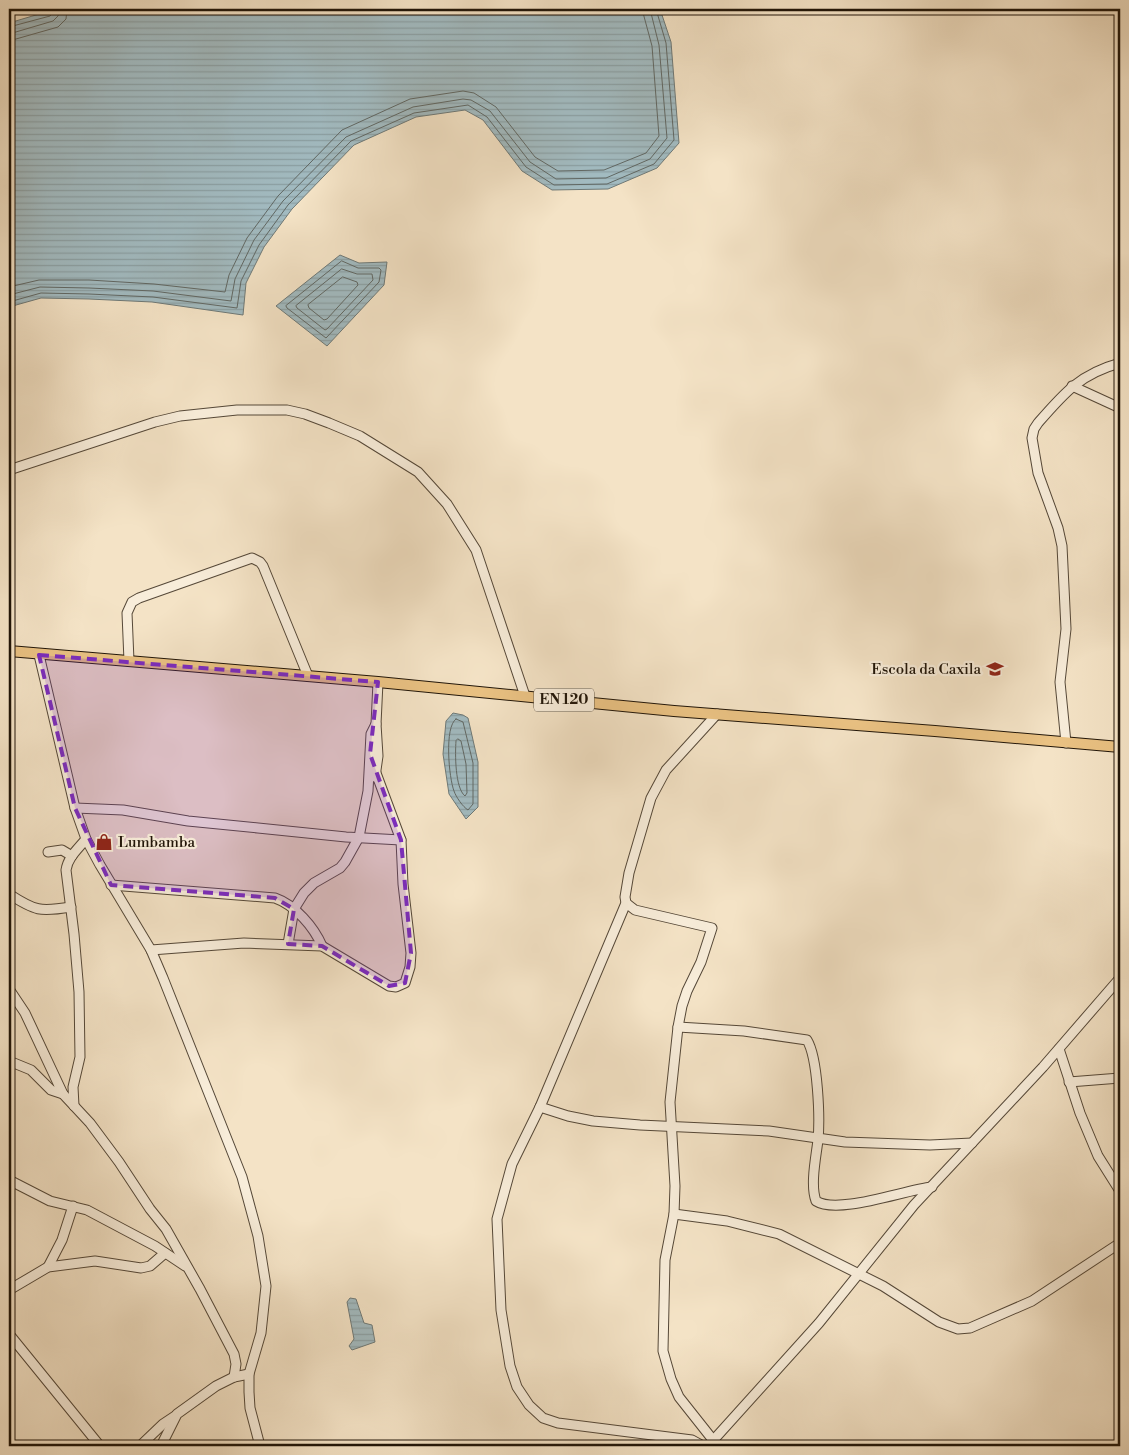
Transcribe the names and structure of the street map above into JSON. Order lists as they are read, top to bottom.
{
  "streets": {
    "main road": ["EN 120"]
  },
  "places": {
    "school or university": ["Escola da Caxila"],
    "shop": ["Lumbamba"]
  }
}
